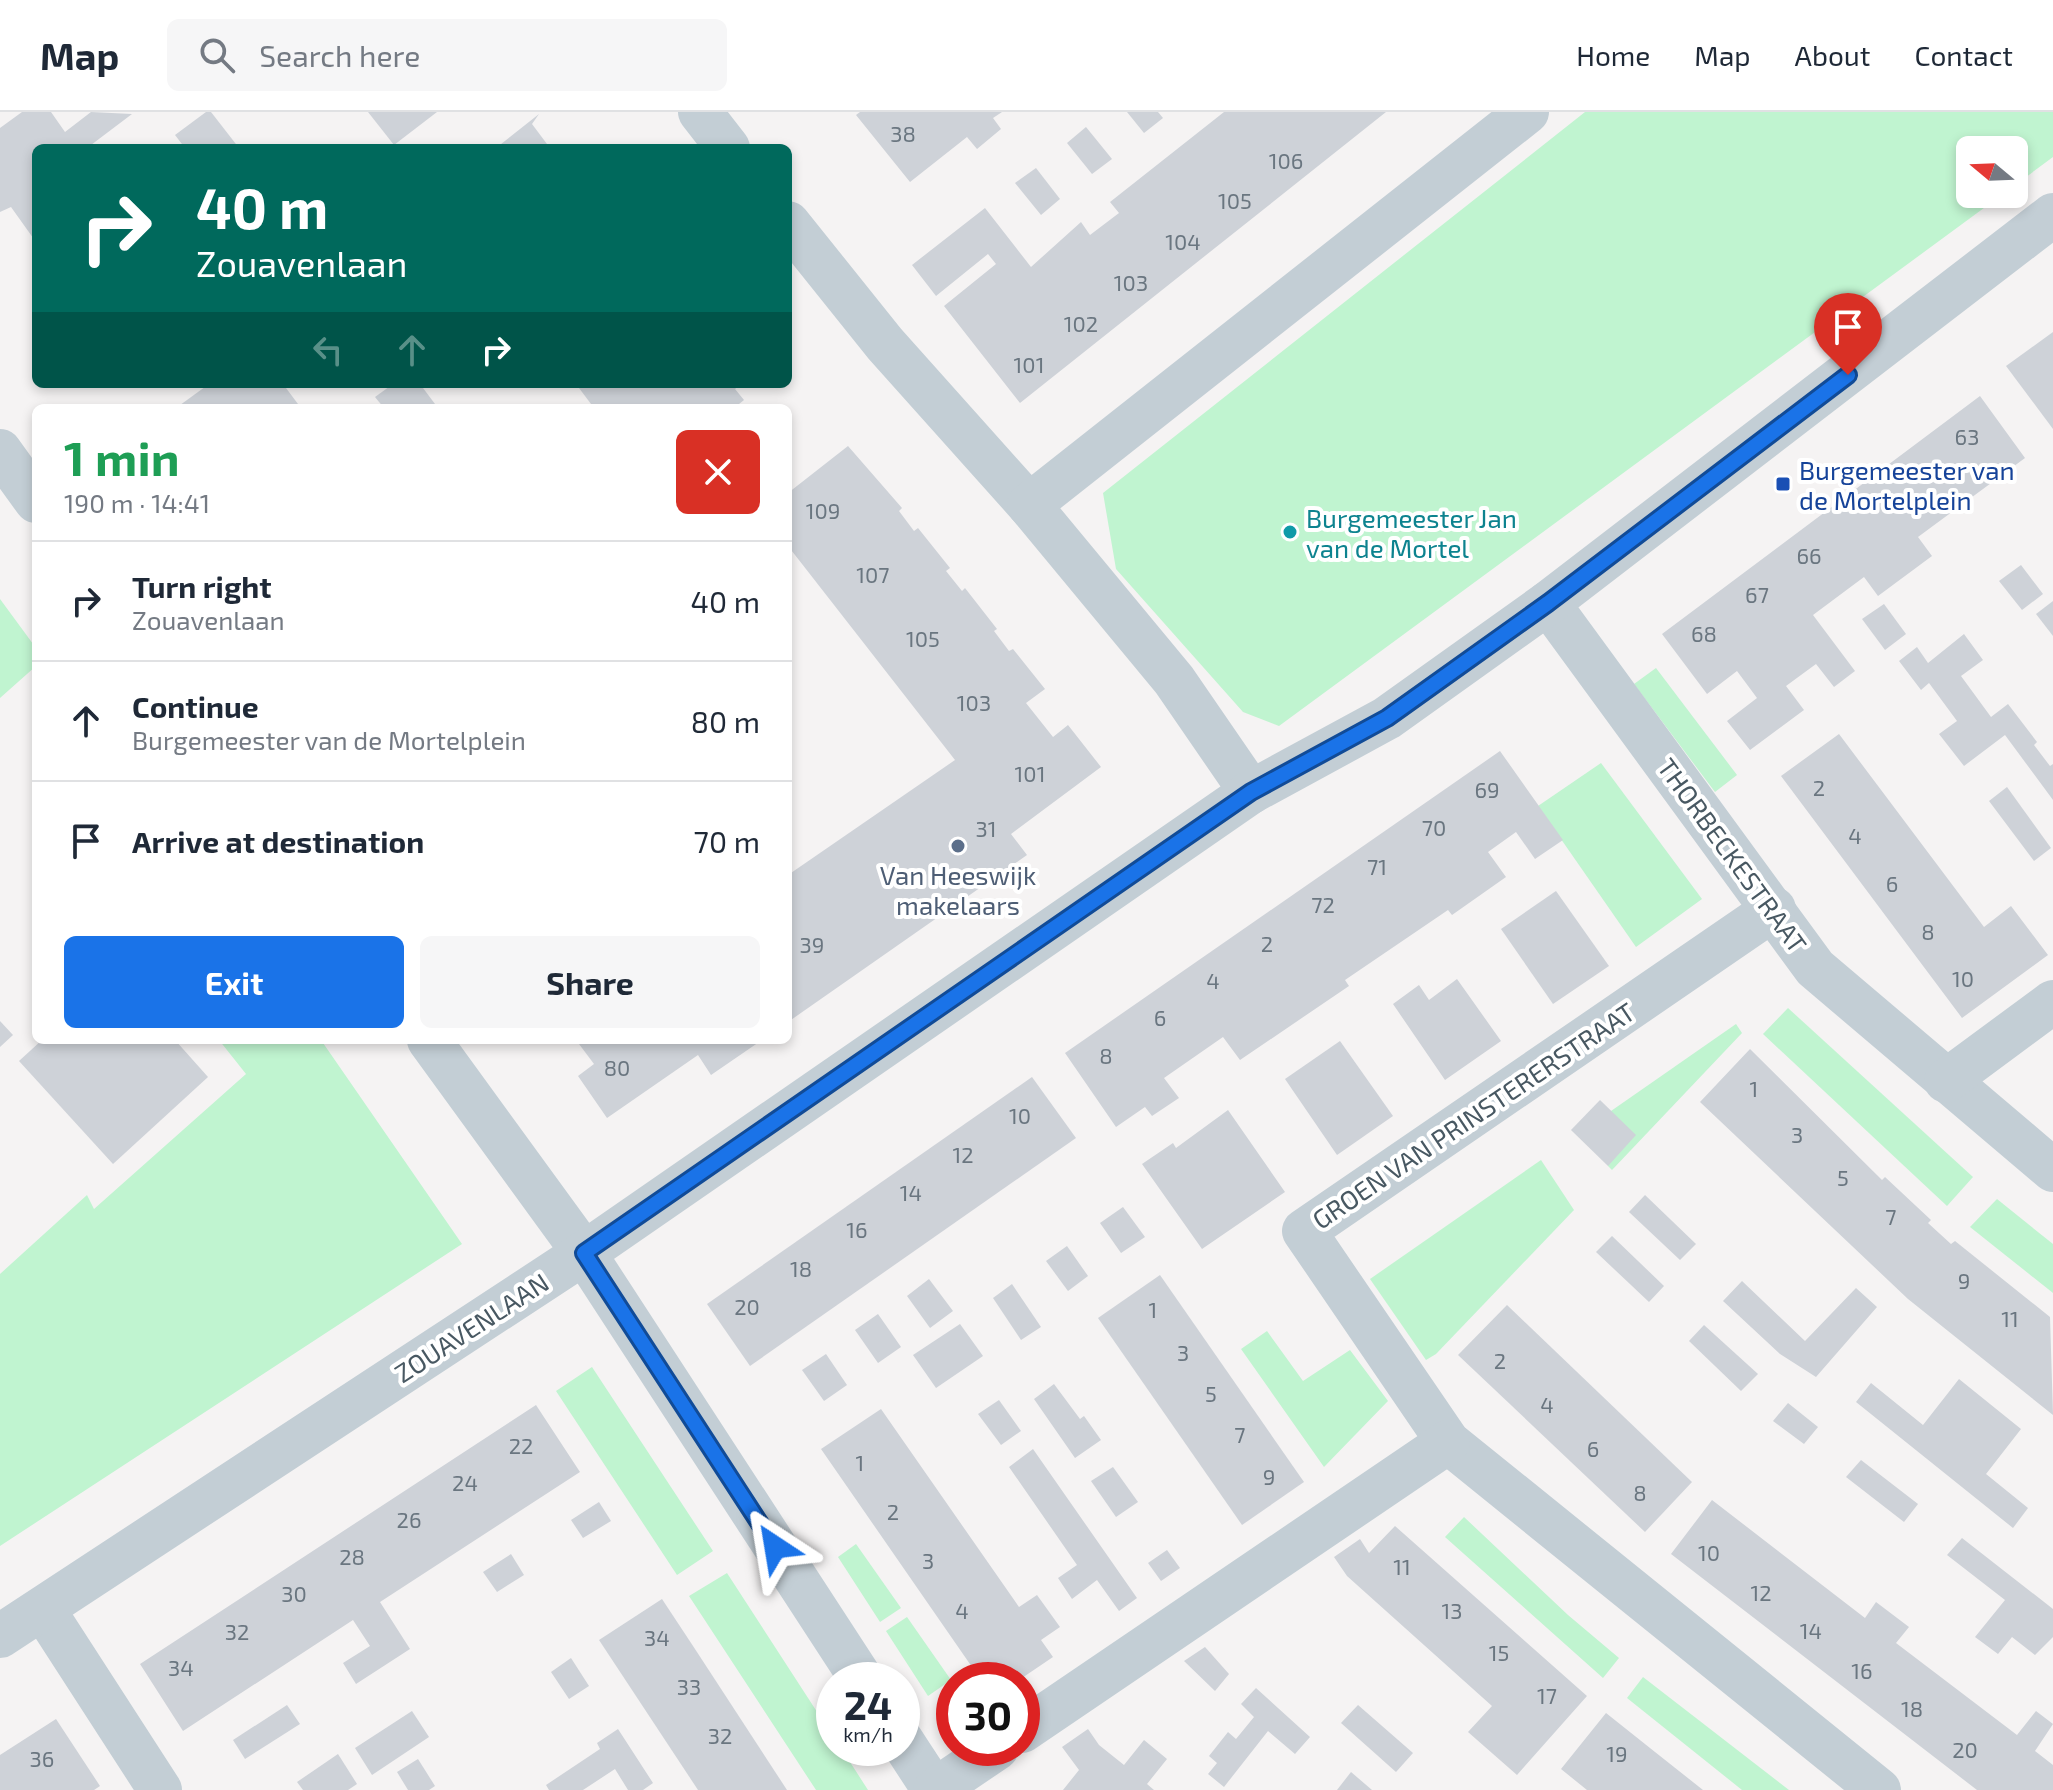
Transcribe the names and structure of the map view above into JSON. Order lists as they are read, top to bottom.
{
  "streets": {
    "street": ["THORBECKESTRAAT", "GROEN VAN PRINSTERERSTRAAT", "ZOUAVENLAAN"]
  },
  "crossings": [
    ["THORBECKESTRAAT", "GROEN VAN PRINSTERERSTRAAT"]
  ],
  "places": {
    "transit": ["Burgemeester van de Mortelplein"],
    "other": ["Burgemeester Jan van de Mortel", "Van Heeswijk makelaars"]
  },
  "house_numbers": [
    "38",
    "106",
    "105",
    "104",
    "103",
    "102",
    "101",
    "63",
    "109",
    "66",
    "107",
    "67",
    "68",
    "105",
    "103",
    "101",
    "2",
    "69",
    "70",
    "31",
    "4",
    "71",
    "6",
    "72",
    "8",
    "2",
    "39",
    "10",
    "4",
    "6",
    "8",
    "80",
    "1",
    "10",
    "3",
    "12",
    "5",
    "14",
    "7",
    "16",
    "18",
    "9",
    "20",
    "1",
    "11",
    "3",
    "2",
    "5",
    "4",
    "7",
    "22",
    "6",
    "1",
    "9",
    "24",
    "8",
    "2",
    "26",
    "10",
    "28",
    "3",
    "11",
    "12",
    "30",
    "4",
    "13",
    "14",
    "32",
    "34",
    "15",
    "34",
    "16",
    "33",
    "17",
    "18",
    "32",
    "20",
    "19",
    "36"
  ],
  "north": "left",
  "page": {
    "header": "Map",
    "search": "Search here",
    "nav": [
      "Home",
      "Map",
      "About",
      "Contact"
    ],
    "turn": ["40 m", "Zouavenlaan"],
    "heading": ["1 min", "190 m · 14:41"],
    "list": [
      {
        "name": "Turn right",
        "note": "Zouavenlaan",
        "value": "40 m"
      },
      {
        "name": "Continue",
        "note": "Burgemeester van de Mortelplein",
        "value": "80 m"
      },
      {
        "name": "Arrive at destination",
        "value": "70 m"
      }
    ],
    "buttons": ["Exit", "Share"],
    "speed": "24 km/h",
    "limit": "30"
  }
}
